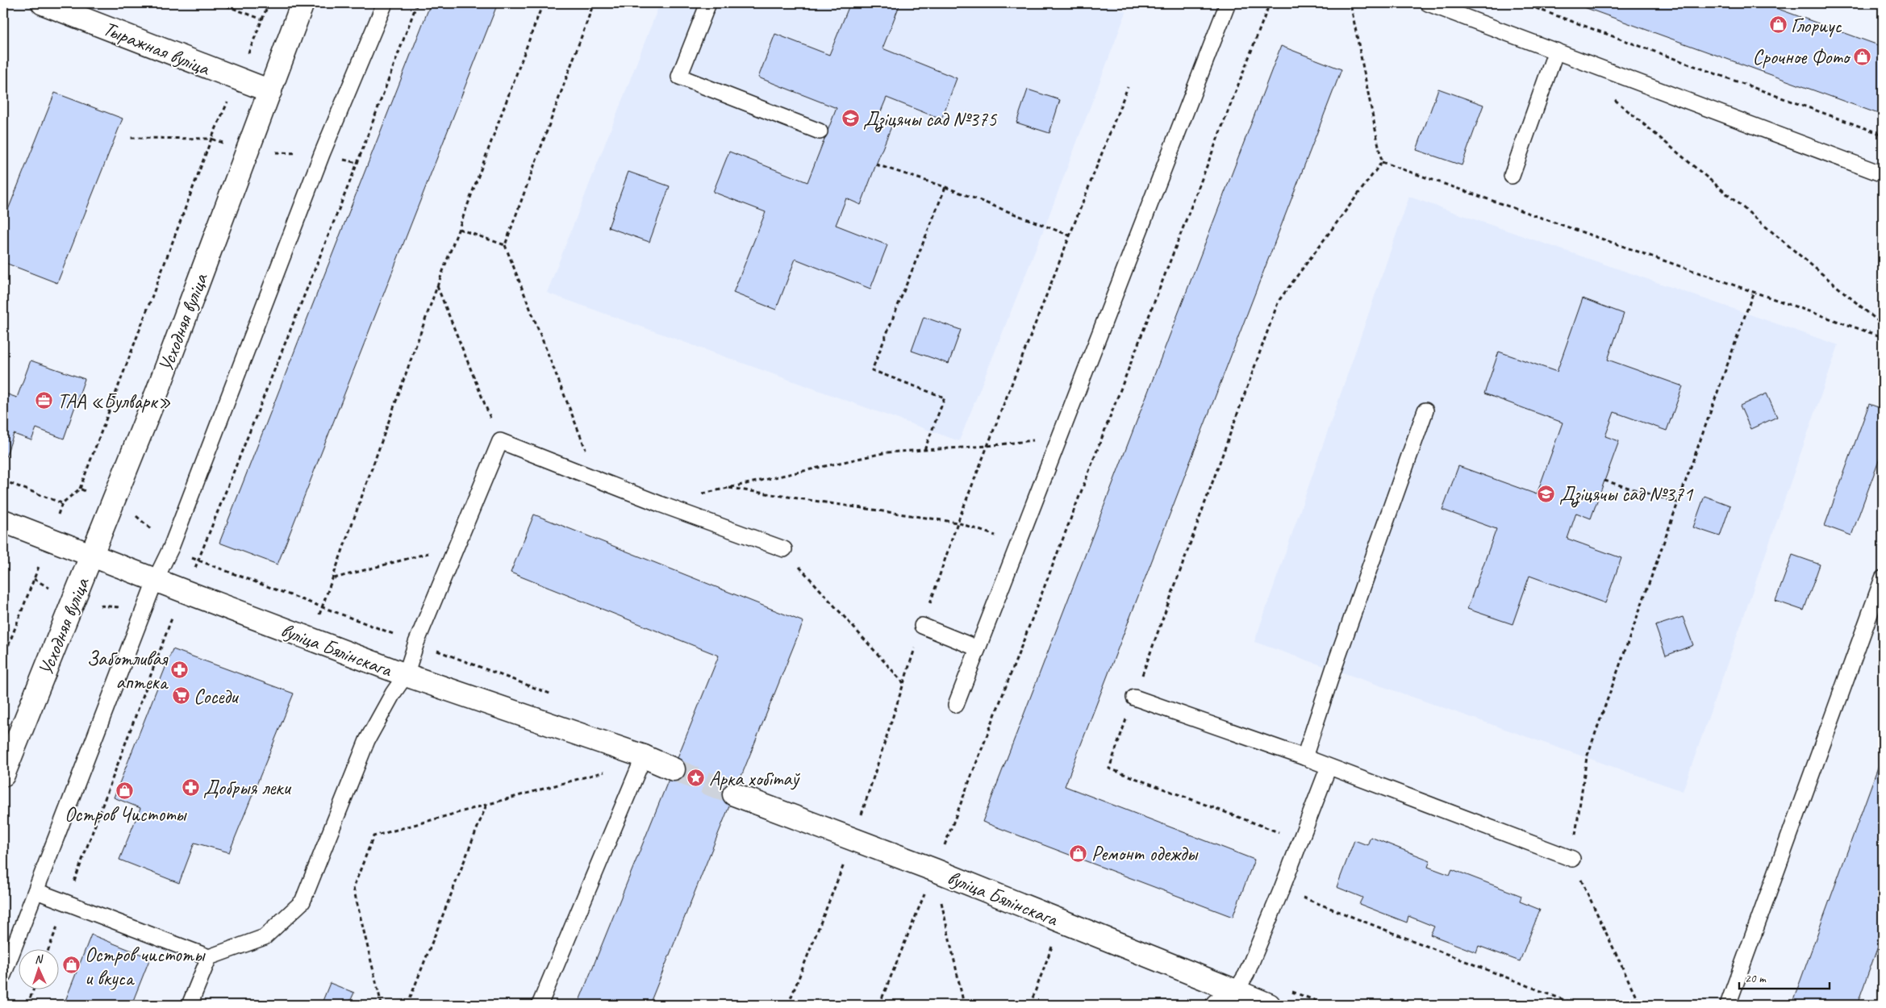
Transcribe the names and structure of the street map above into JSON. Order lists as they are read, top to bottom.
{
  "streets": {
    "street": ["Тыражная вуліца", "Усходняя вуліца", "вуліца Бялінскага"]
  },
  "crossings": [
    ["Тыражная вуліца", "Усходняя вуліца"],
    ["Усходняя вуліца", "вуліца Бялінскага"]
  ],
  "places": {
    "shop": [
      "Глориус",
      "Срочное Фото",
      "Остров Чистоты",
      "Ремонт одежды",
      "Остров чистоты и вкуса"
    ],
    "school or university": ["Дзіцячы сад №375", "Дзіцячы сад №371"],
    "office": ["ТАА «Булварк»"],
    "pharmacy": ["Заботливая аптека", "Добрыя леки"],
    "supermarket": ["Соседи"],
    "place": ["Арка хобітаў"]
  },
  "scale_bar": "20 m",
  "north": "top"
}
